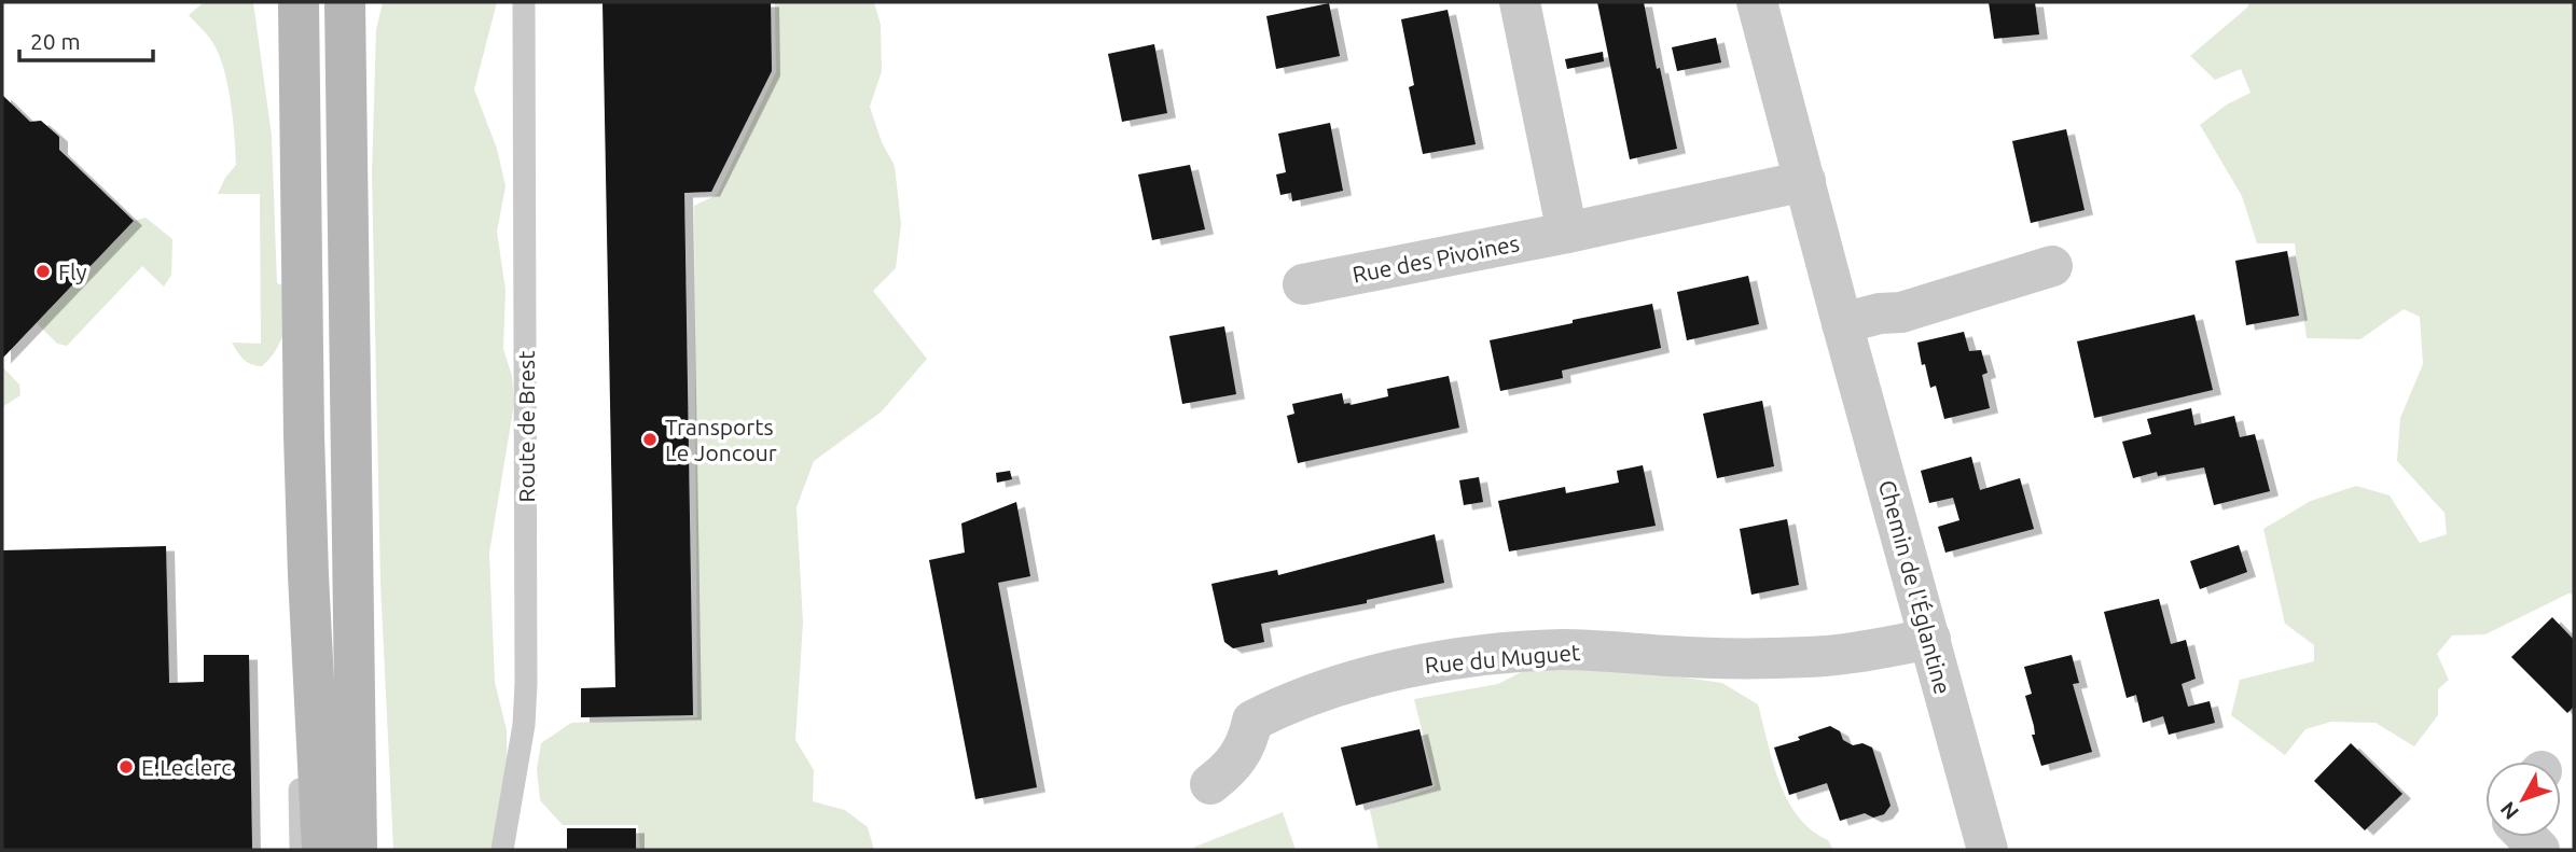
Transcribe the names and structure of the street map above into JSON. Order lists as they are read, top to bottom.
{
  "streets": {
    "street": ["Rue des Pivoines", "Chemin de l'Églantine", "Rue du Muguet"],
    "lane": ["Route de Brest"]
  },
  "crossings": [
    ["Rue des Pivoines", "Chemin de l'Églantine"],
    ["Chemin de l'Églantine", "Rue du Muguet"]
  ],
  "places": ["Fly", "Transports Le Joncour", "E.Leclerc"],
  "scale_bar": "20 m",
  "north": "bottom left"
}
